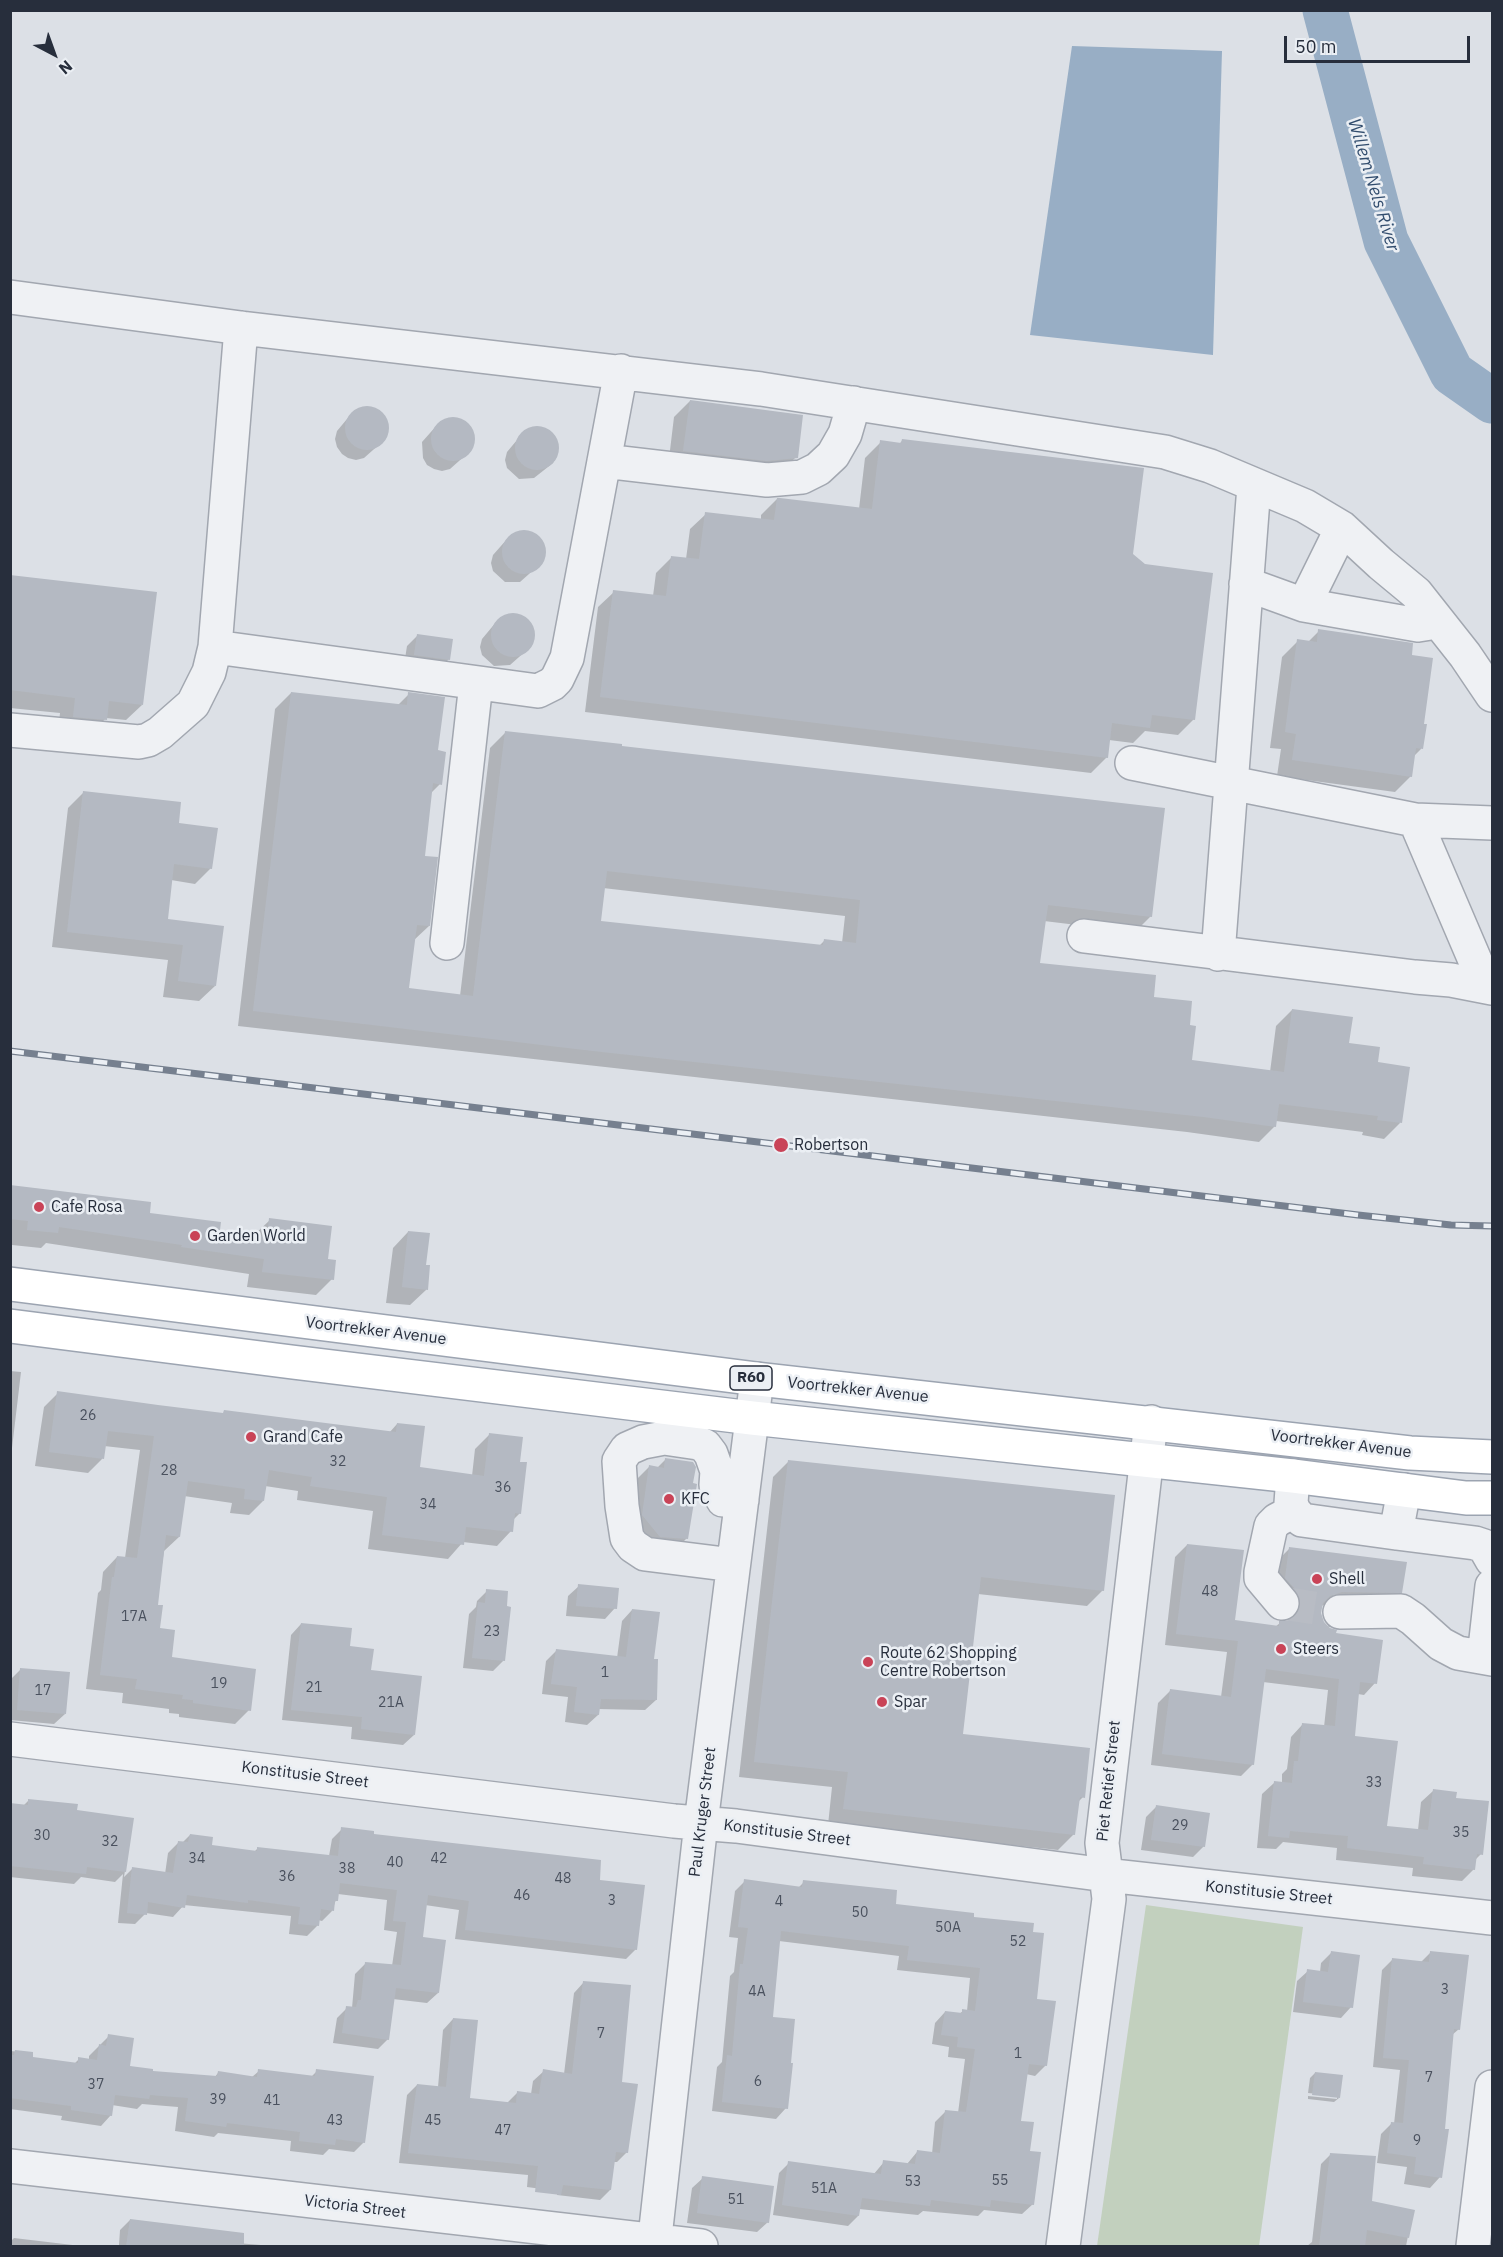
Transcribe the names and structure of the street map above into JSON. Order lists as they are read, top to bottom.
{
  "streets": {
    "main road": ["Voortrekker Avenue", "R60"],
    "street": [
      "Konstitusie Street",
      "Piet Retief Street",
      "Paul Kruger Street",
      "Victoria Street"
    ]
  },
  "crossings": [
    ["Voortrekker Avenue", "Piet Retief Street"],
    ["Voortrekker Avenue", "Paul Kruger Street"],
    ["Konstitusie Street", "Piet Retief Street"],
    ["Konstitusie Street", "Paul Kruger Street"],
    ["Paul Kruger Street", "Victoria Street"]
  ],
  "water": ["Willem Nels River"],
  "places": [
    "Robertson",
    "Cafe Rosa",
    "Garden World",
    "Grand Cafe",
    "KFC",
    "Shell",
    "Steers",
    "Route 62 Shopping Centre Robertson",
    "Spar"
  ],
  "house_numbers": [
    "26",
    "32",
    "28",
    "36",
    "34",
    "48",
    "17A",
    "23",
    "1",
    "19",
    "21",
    "17",
    "21A",
    "33",
    "29",
    "35",
    "30",
    "32",
    "34",
    "42",
    "40",
    "38",
    "36",
    "48",
    "46",
    "3",
    "4",
    "50",
    "50A",
    "52",
    "3",
    "4A",
    "7",
    "1",
    "7",
    "6",
    "37",
    "39",
    "41",
    "43",
    "45",
    "47",
    "9",
    "55",
    "53",
    "51A",
    "51"
  ],
  "scale_bar": "50 m",
  "north": "bottom right"
}
